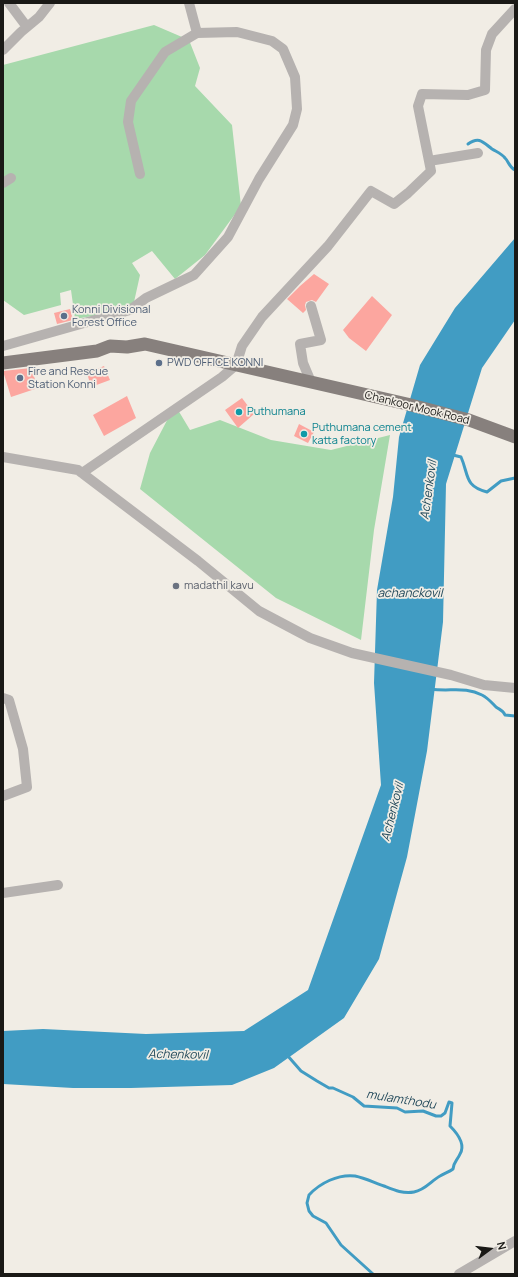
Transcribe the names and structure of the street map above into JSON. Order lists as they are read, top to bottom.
{
  "streets": {
    "main road": ["Chankoor Mook Road"]
  },
  "water": ["Achenkovil", "achanckovil", "mulamthodu"],
  "places": [
    "Konni Divisional Forest Office",
    "PWD OFFICE KONNI",
    "Fire and Rescue Station Konni",
    "Puthumana",
    "Puthumana cement katta factory",
    "madathil kavu"
  ],
  "north": "right"
}
